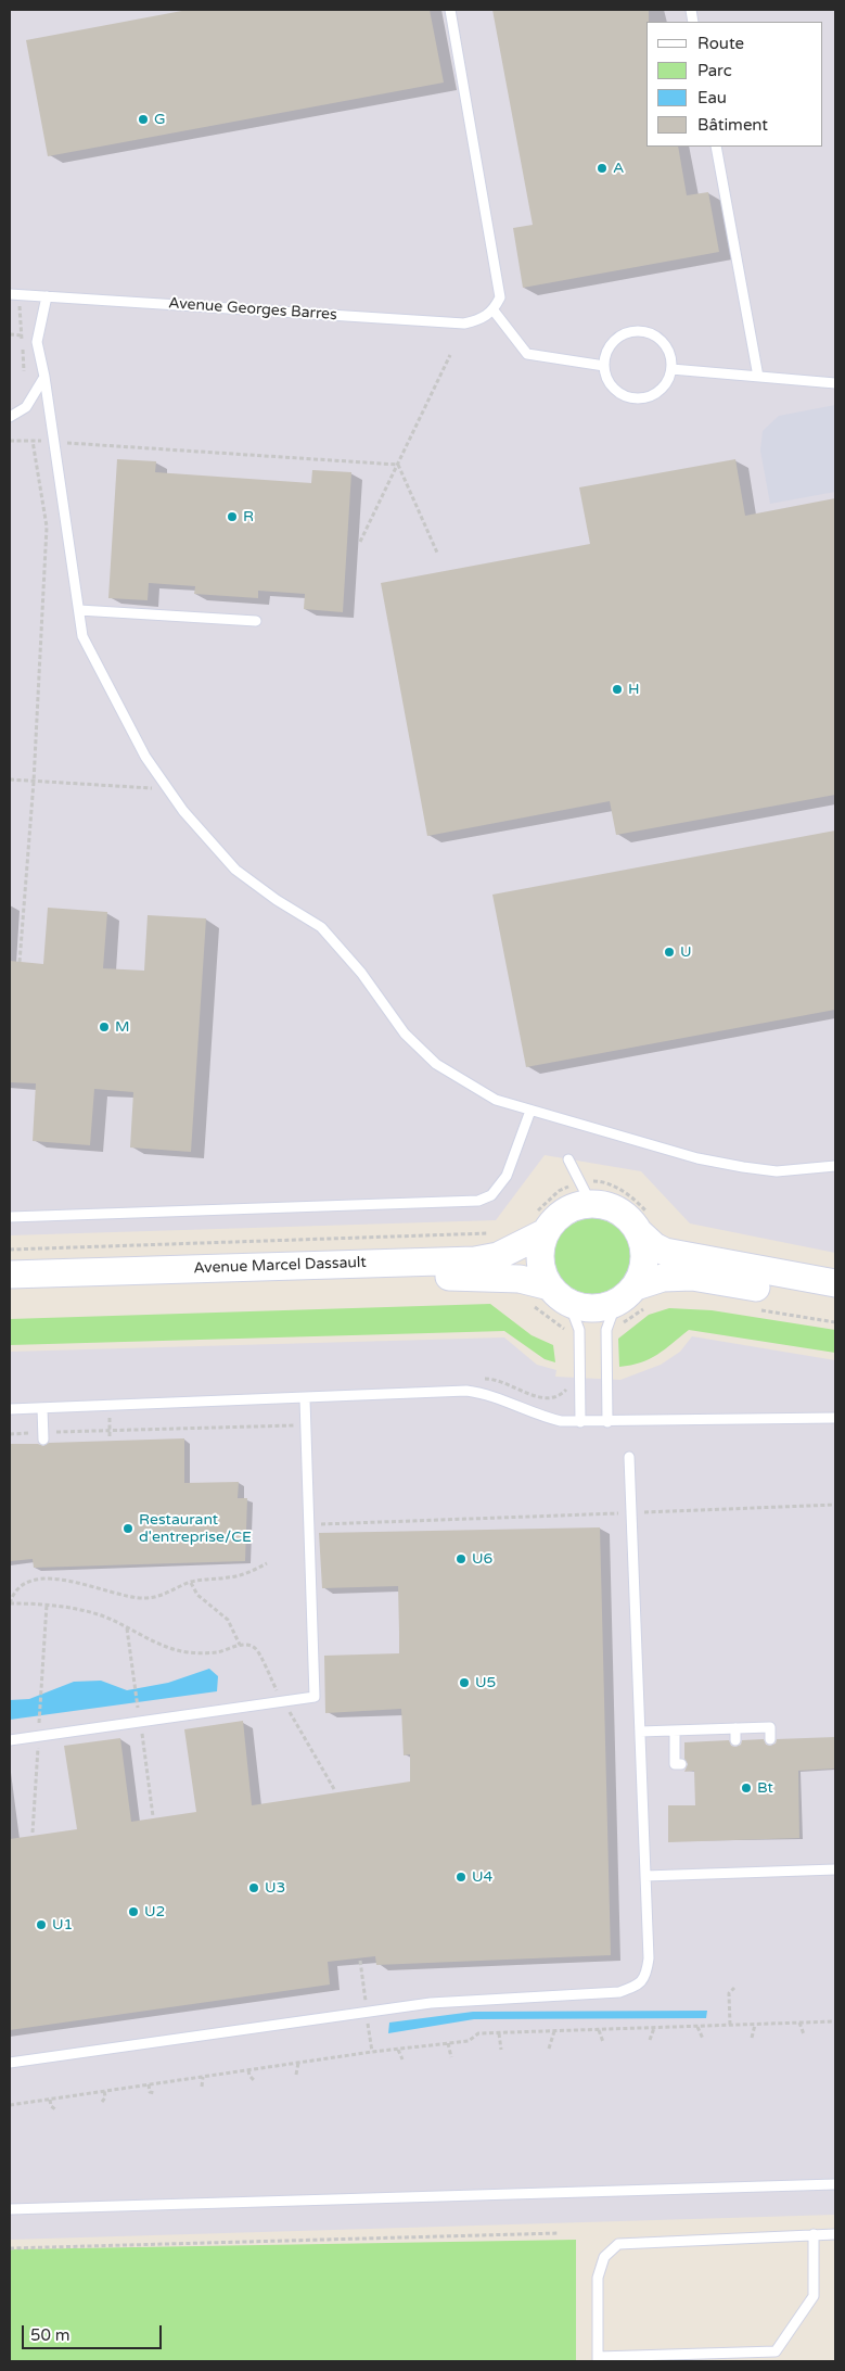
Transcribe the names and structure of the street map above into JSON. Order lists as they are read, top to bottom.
{
  "streets": {
    "main road": ["Avenue Marcel Dassault"],
    "lane": ["Avenue Georges Barres"]
  },
  "places": [
    "G",
    "A",
    "R",
    "H",
    "U",
    "M",
    "Restaurant d'entreprise/CE",
    "U6",
    "U5",
    "Bt",
    "U4",
    "U3",
    "U2",
    "U1"
  ],
  "legend": [
    "Route",
    "Parc",
    "Eau",
    "Bâtiment"
  ],
  "scale_bar": "50 m"
}
